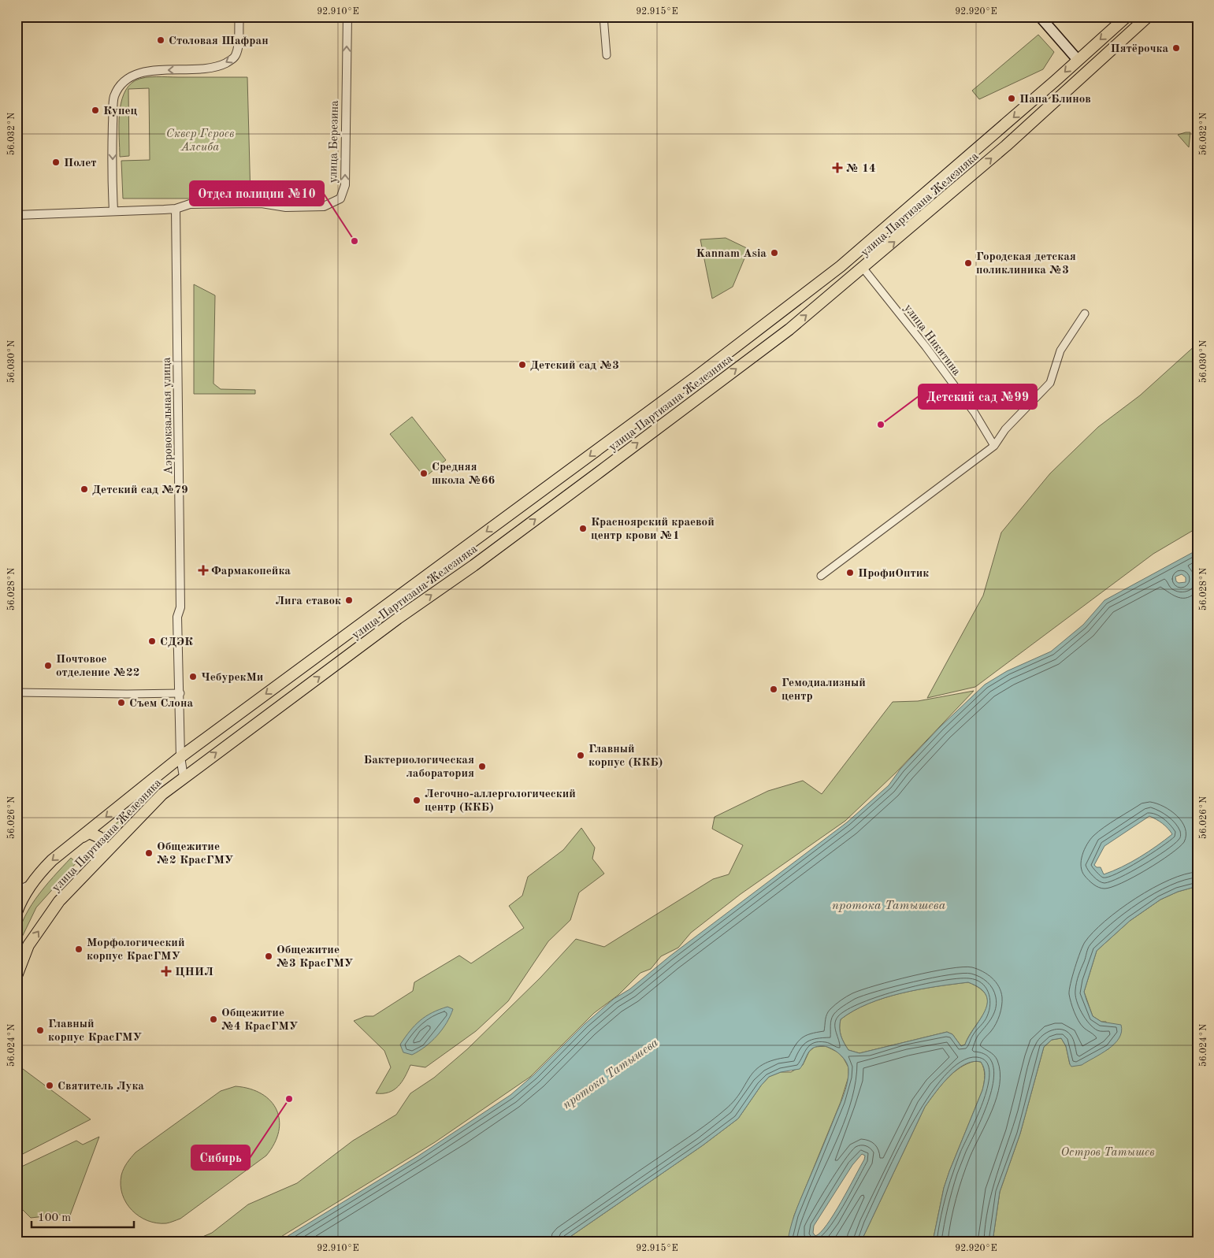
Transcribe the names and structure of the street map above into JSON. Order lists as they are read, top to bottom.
{
  "streets": {
    "main road": ["улица Партизана Железняка"],
    "street": ["улица Березина", "улица Никитина", "Аэровокзальная улица"]
  },
  "crossings": [
    ["улица Березина", "Аэровокзальная улица"],
    ["улица Партизана Железняка", "улица Никитина"],
    ["улица Партизана Железняка", "Аэровокзальная улица"]
  ],
  "water": ["протока Татышева"],
  "parks": ["Сквер Героев Алсиба", "Остров Татышев"],
  "places": {
    "other": [
      "Столовая Шафран",
      "Пятёрочка",
      "Папа Блинов",
      "Купец",
      "Полет",
      "Отдел полиции №10",
      "Kannam Asia",
      "Городская детская поликлиника №3",
      "Детский сад №3",
      "Детский сад №99",
      "Средняя школа №66",
      "Детский сад №79",
      "Красноярский краевой центр крови №1",
      "ПрофиОптик",
      "Лига ставок",
      "СДЭК",
      "Почтовое отделение №22",
      "ЧебурекМи",
      "Гемодиализный центр",
      "Съем Слона",
      "Главный корпус (ККБ)",
      "Бактериологическая лаборатория",
      "Легочно-аллергологический центр (ККБ)",
      "Общежитие №2 КрасГМУ",
      "Морфологический корпус КрасГМУ",
      "Общежитие №3 КрасГМУ",
      "Общежитие №4 КрасГМУ",
      "Главный корпус КрасГМУ",
      "Святитель Лука",
      "Сибирь"
    ],
    "health": ["№ 14", "Фармакопейка", "ЦНИЛ"]
  },
  "scale_bar": "100 m",
  "coordinates": [
    "92.910°E",
    "92.915°E",
    "92.920°E",
    "56.032°N",
    "56.030°N",
    "56.028°N",
    "56.026°N",
    "56.024°N"
  ]
}
